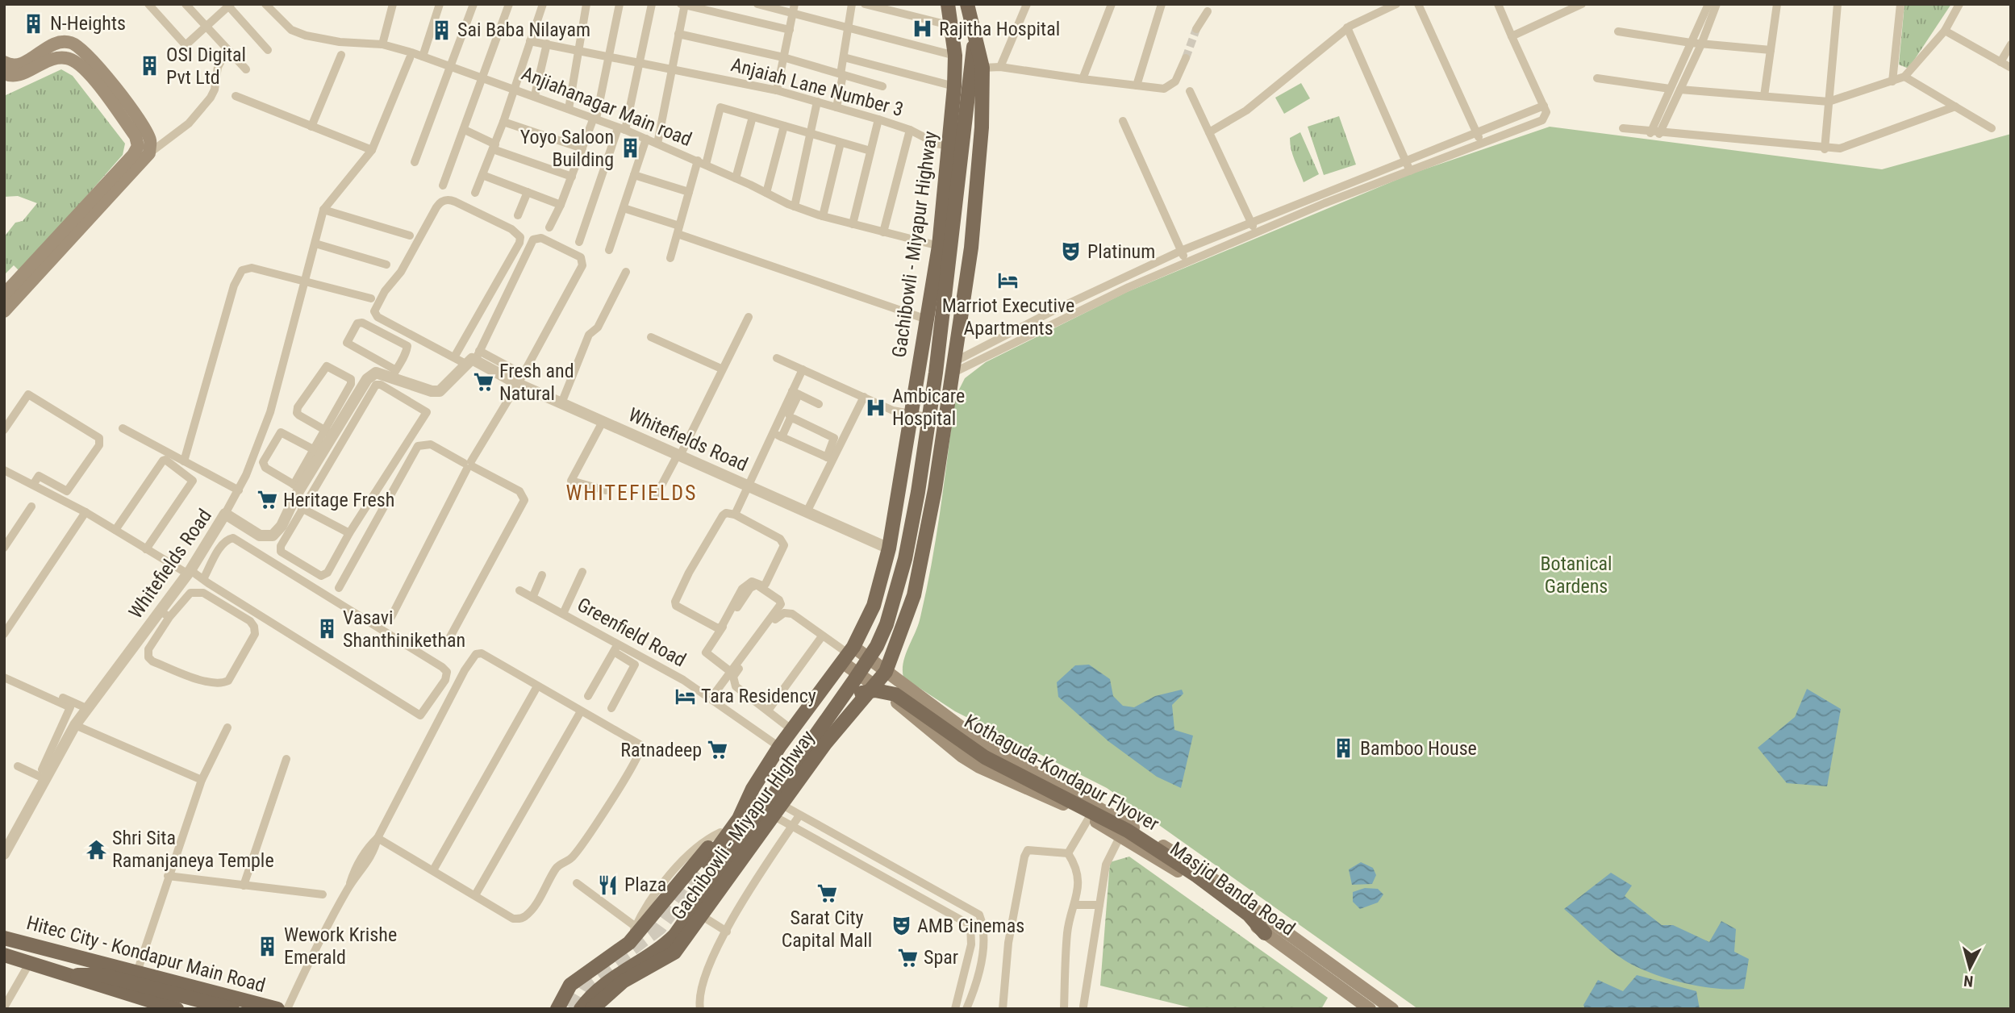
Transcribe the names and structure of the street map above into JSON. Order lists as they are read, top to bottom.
{
  "streets": {
    "main road": [
      "Gachibowli - Miyapur Highway",
      "Kothaguda-Kondapur Flyover",
      "Masjid Banda Road",
      "Hitec City - Kondapur Main Road"
    ],
    "street": [
      "Anjaiah Lane Number 3",
      "Anjiahanagar Main road",
      "Whitefields Road",
      "Greenfield Road"
    ]
  },
  "crossings": [
    ["Anjaiah Lane Number 3", "Gachibowli - Miyapur Highway"],
    ["Anjiahanagar Main road", "Gachibowli - Miyapur Highway"],
    ["Gachibowli - Miyapur Highway", "Whitefields Road"],
    ["Gachibowli - Miyapur Highway", "Greenfield Road"],
    ["Gachibowli - Miyapur Highway", "Kothaguda-Kondapur Flyover"],
    ["Gachibowli - Miyapur Highway", "Masjid Banda Road"],
    ["Kothaguda-Kondapur Flyover", "Masjid Banda Road"]
  ],
  "districts": ["WHITEFIELDS"],
  "parks": ["Botanical Gardens"],
  "places": {
    "building": [
      "N-Heights",
      "Sai Baba Nilayam",
      "OSI Digital Pvt Ltd",
      "Yoyo Saloon Building",
      "Vasavi Shanthinikethan",
      "Bamboo House",
      "Wework Krishe Emerald"
    ],
    "hospital": ["Rajitha Hospital", "Ambicare Hospital"],
    "theatre": ["Platinum", "AMB Cinemas"],
    "hotel": ["Marriot Executive Apartments", "Tara Residency"],
    "supermarket": [
      "Fresh and Natural",
      "Heritage Fresh",
      "Ratnadeep",
      "Sarat City Capital Mall",
      "Spar"
    ],
    "temple": ["Shri Sita Ramanjaneya Temple"],
    "restaurant": ["Plaza"]
  },
  "north": "bottom"
}
